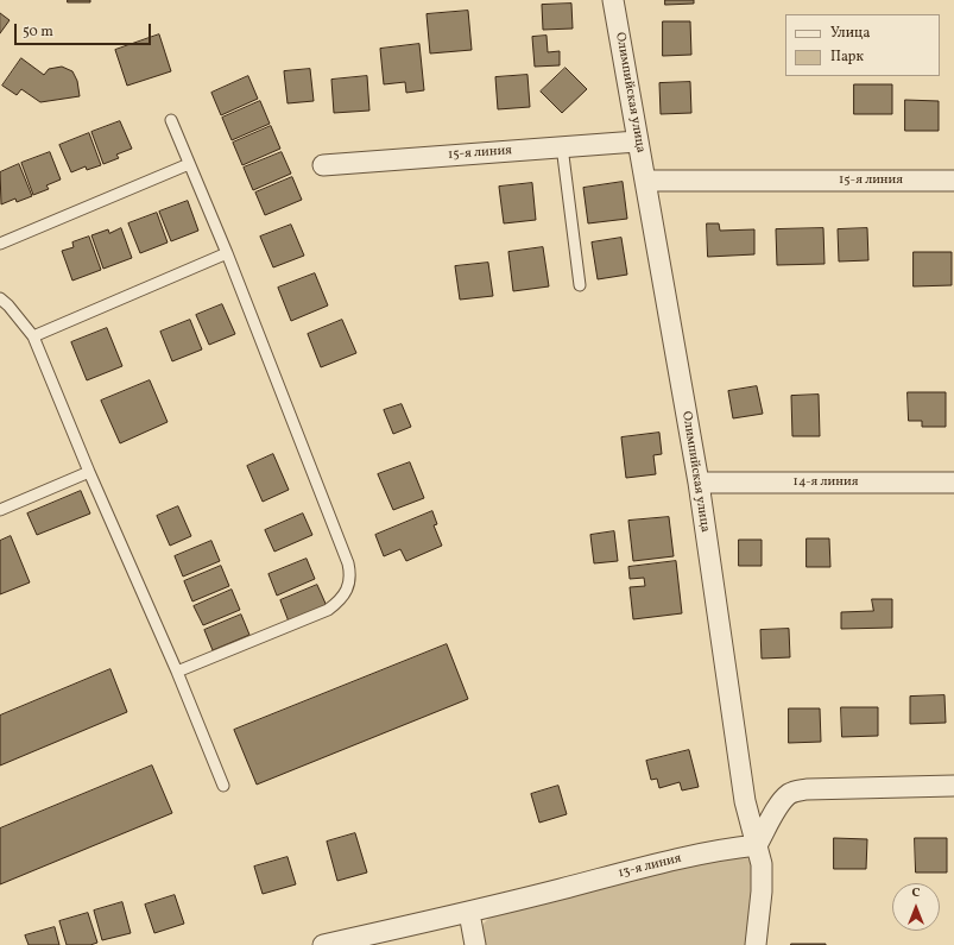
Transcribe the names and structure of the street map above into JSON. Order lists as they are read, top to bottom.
{
  "streets": {
    "street": [
      "Олимпийская улица",
      "15-я линия",
      "14-я линия",
      "13-я линия"
    ]
  },
  "crossings": [
    ["Олимпийская улица", "15-я линия"],
    ["Олимпийская улица", "14-я линия"],
    ["Олимпийская улица", "13-я линия"]
  ],
  "legend": ["Улица", "Парк"],
  "scale_bar": "50 m",
  "north": "top"
}
